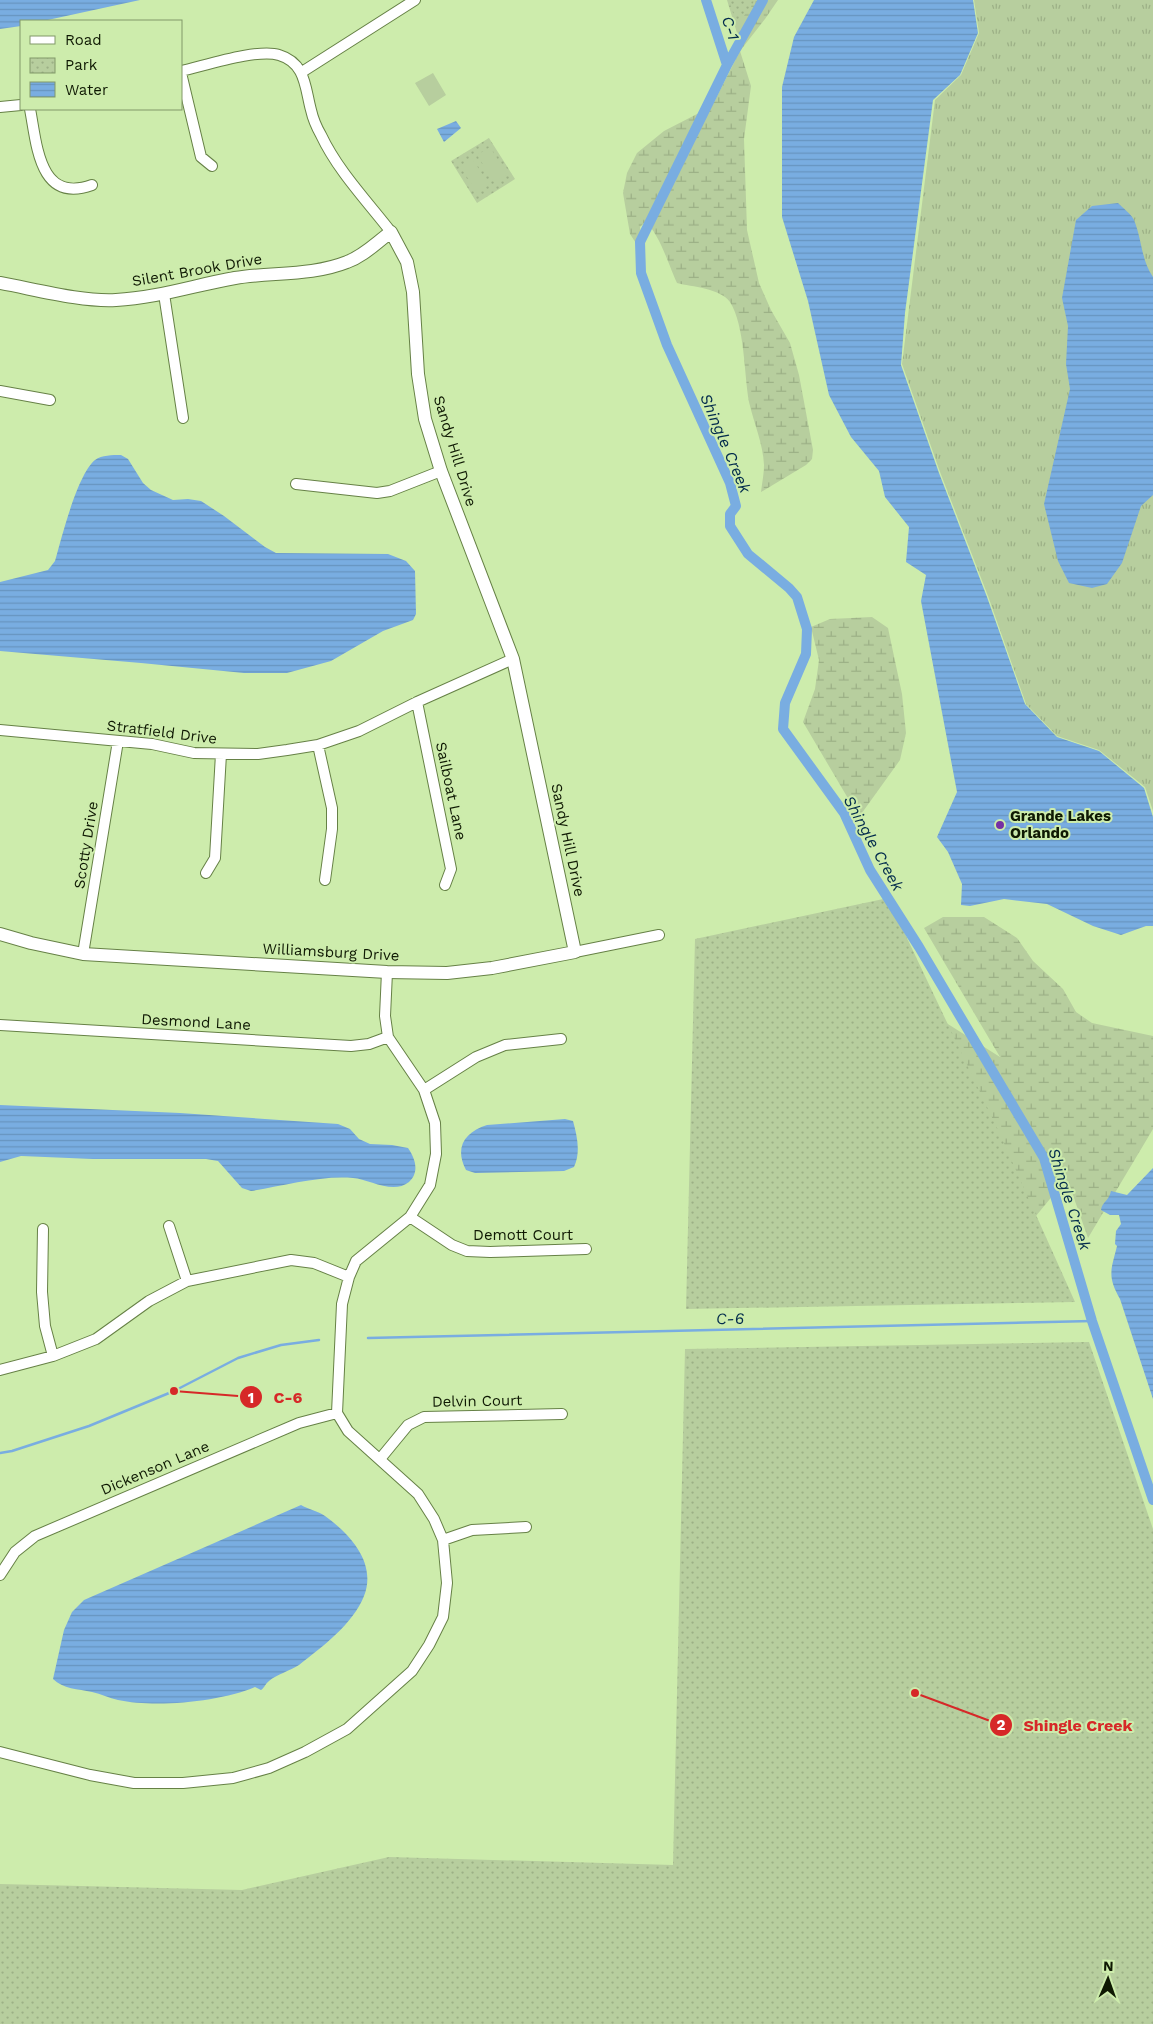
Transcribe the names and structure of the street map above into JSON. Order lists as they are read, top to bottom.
{
  "streets": {
    "street": [
      "Silent Brook Drive",
      "Sandy Hill Drive",
      "Stratfield Drive",
      "Sailboat Lane",
      "Scotty Drive",
      "Williamsburg Drive",
      "Desmond Lane",
      "Demott Court",
      "Delvin Court",
      "Dickenson Lane"
    ]
  },
  "crossings": [
    ["Silent Brook Drive", "Sandy Hill Drive"],
    ["Sandy Hill Drive", "Stratfield Drive"],
    ["Sandy Hill Drive", "Williamsburg Drive"],
    ["Stratfield Drive", "Sailboat Lane"],
    ["Stratfield Drive", "Scotty Drive"],
    ["Scotty Drive", "Williamsburg Drive"]
  ],
  "water": ["C-1", "Shingle Creek", "C-6"],
  "places": ["Grande Lakes Orlando", "C-6", "Shingle Creek"],
  "legend": ["Road", "Park", "Water"],
  "north": "top"
}
